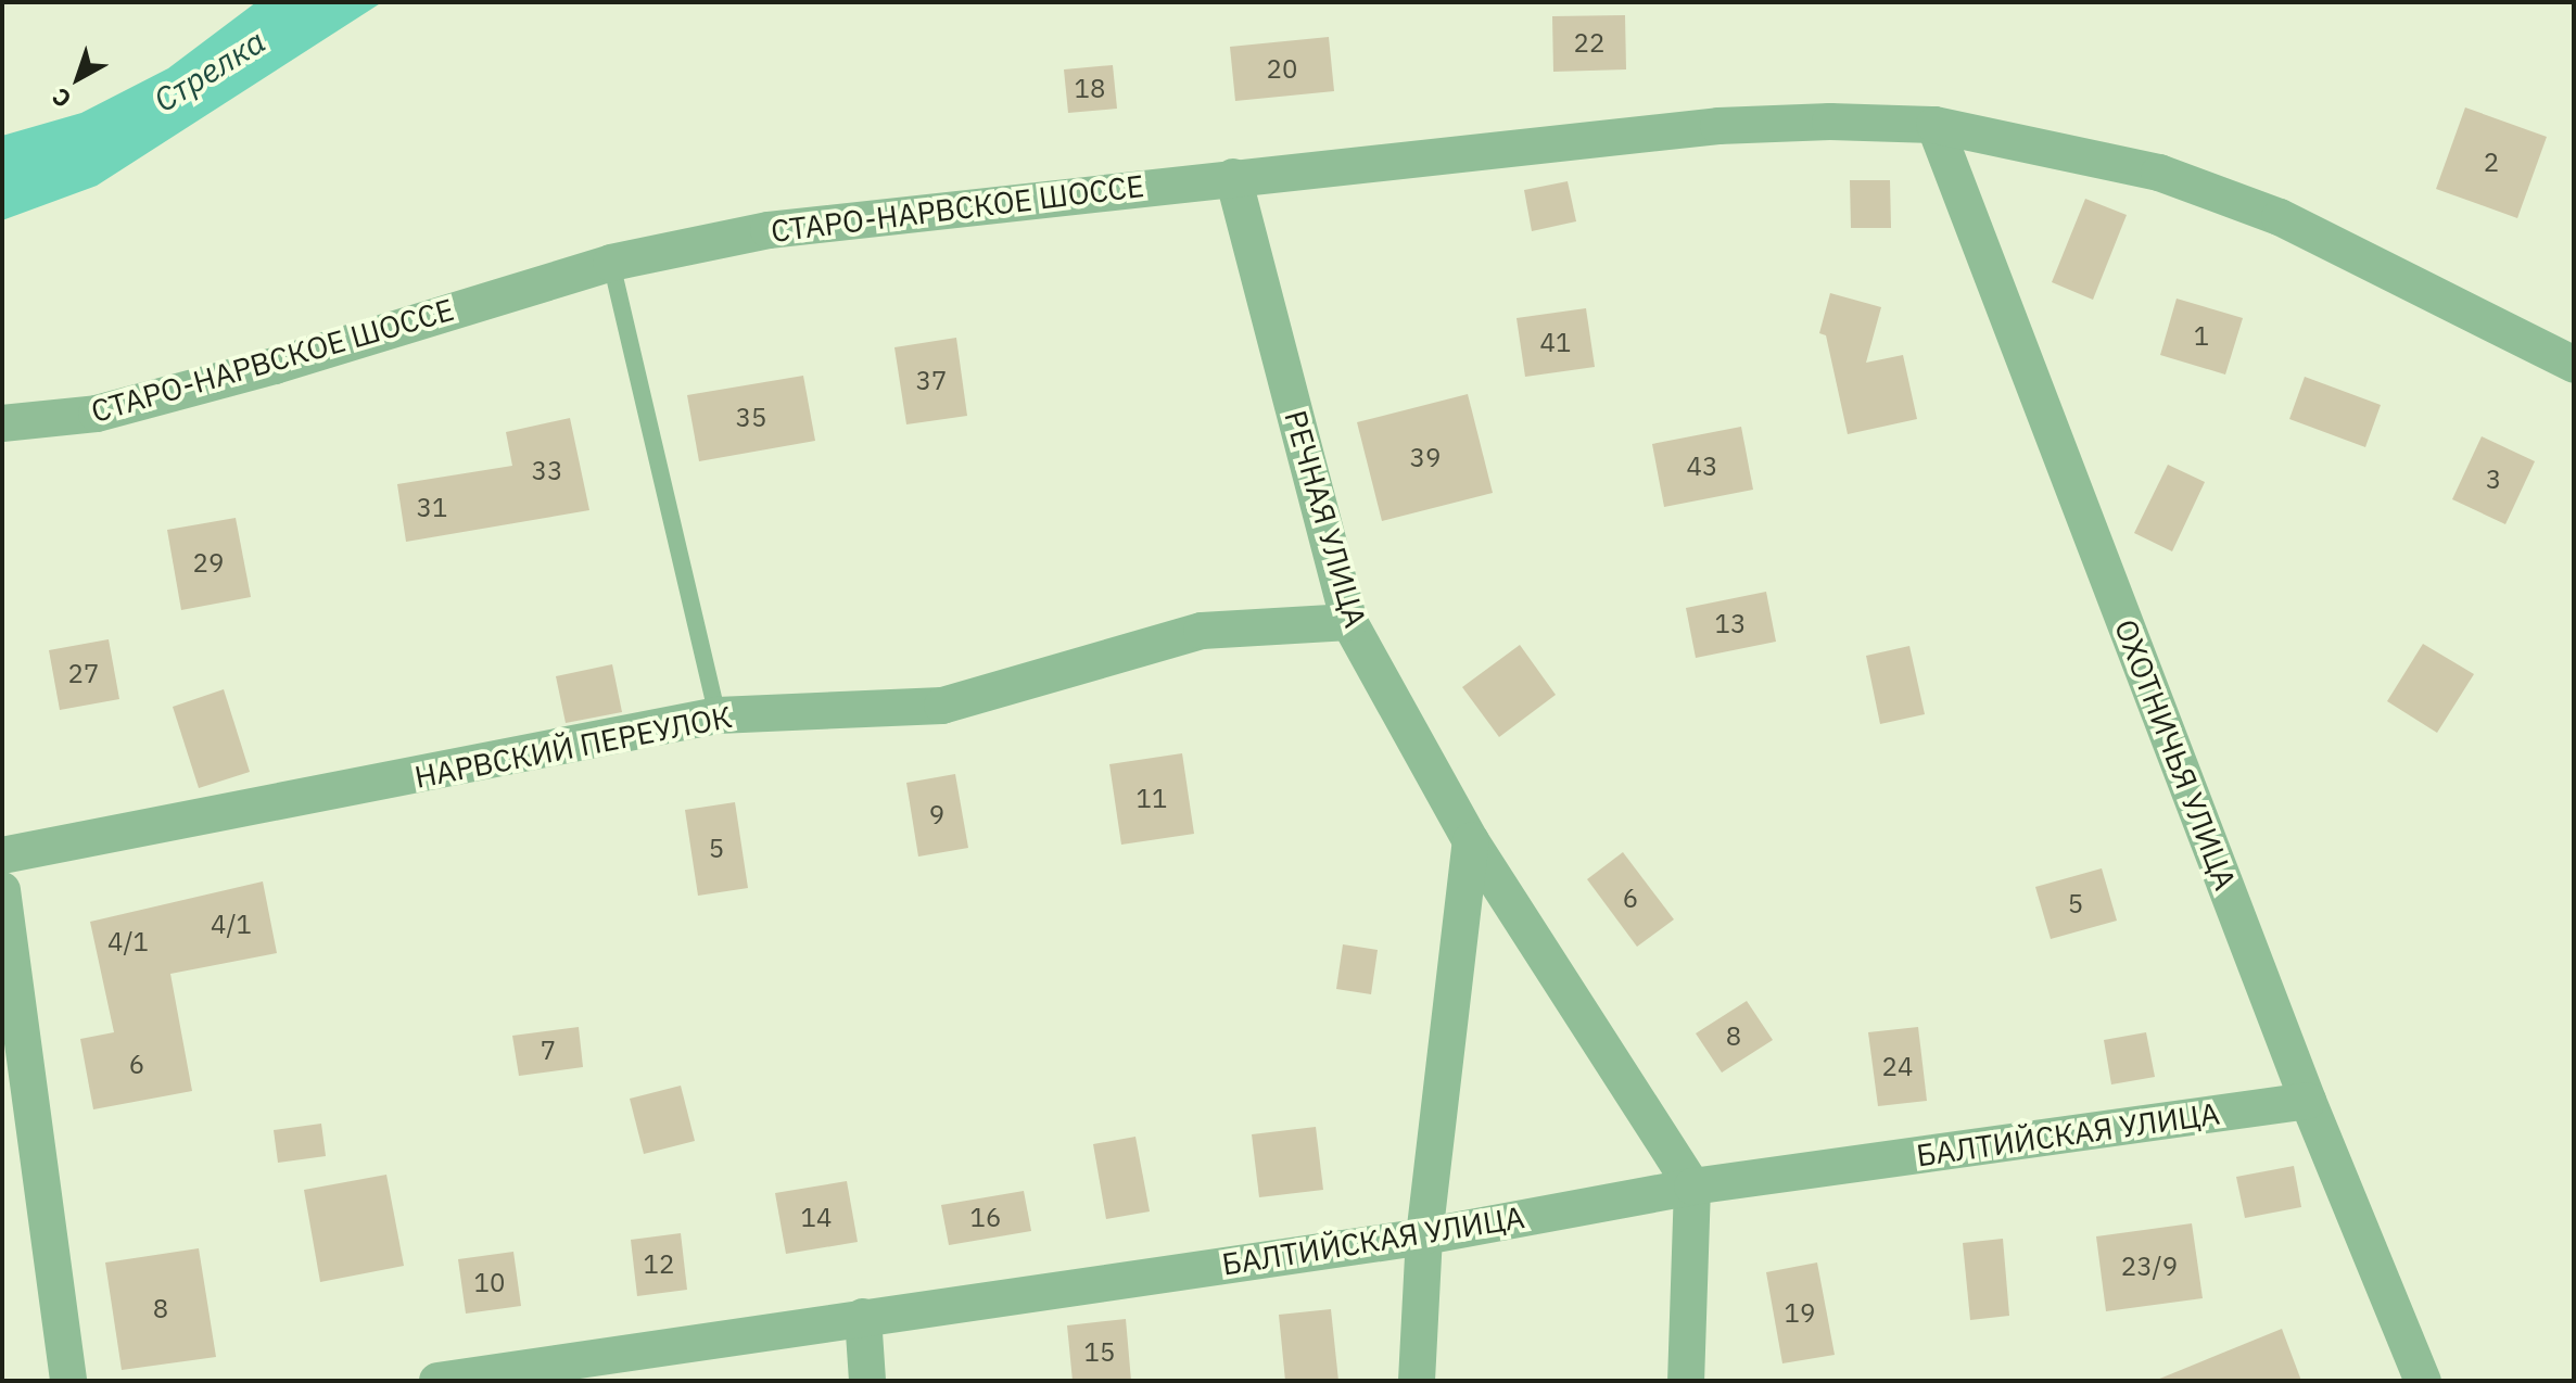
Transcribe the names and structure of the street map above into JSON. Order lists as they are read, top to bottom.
{
  "streets": {
    "street": [
      "СТАРО-НАРВСКОЕ ШОССЕ",
      "РЕЧНАЯ УЛИЦА",
      "НАРВСКИЙ ПЕРЕУЛОК",
      "ОХОТНИЧЬЯ УЛИЦА",
      "БАЛТИЙСКАЯ УЛИЦА"
    ]
  },
  "crossings": [
    ["СТАРО-НАРВСКОЕ ШОССЕ", "РЕЧНАЯ УЛИЦА"],
    ["СТАРО-НАРВСКОЕ ШОССЕ", "ОХОТНИЧЬЯ УЛИЦА"],
    ["РЕЧНАЯ УЛИЦА", "НАРВСКИЙ ПЕРЕУЛОК"],
    ["РЕЧНАЯ УЛИЦА", "БАЛТИЙСКАЯ УЛИЦА"],
    ["ОХОТНИЧЬЯ УЛИЦА", "БАЛТИЙСКАЯ УЛИЦА"]
  ],
  "water": ["Стрелка"],
  "house_numbers": [
    "22",
    "20",
    "18",
    "2",
    "1",
    "41",
    "37",
    "35",
    "39",
    "43",
    "33",
    "3",
    "31",
    "29",
    "13",
    "27",
    "11",
    "9",
    "5",
    "6",
    "5",
    "4/1",
    "4/1",
    "8",
    "7",
    "6",
    "24",
    "14",
    "16",
    "12",
    "23/9",
    "10",
    "8",
    "19",
    "15"
  ],
  "north": "bottom left"
}
